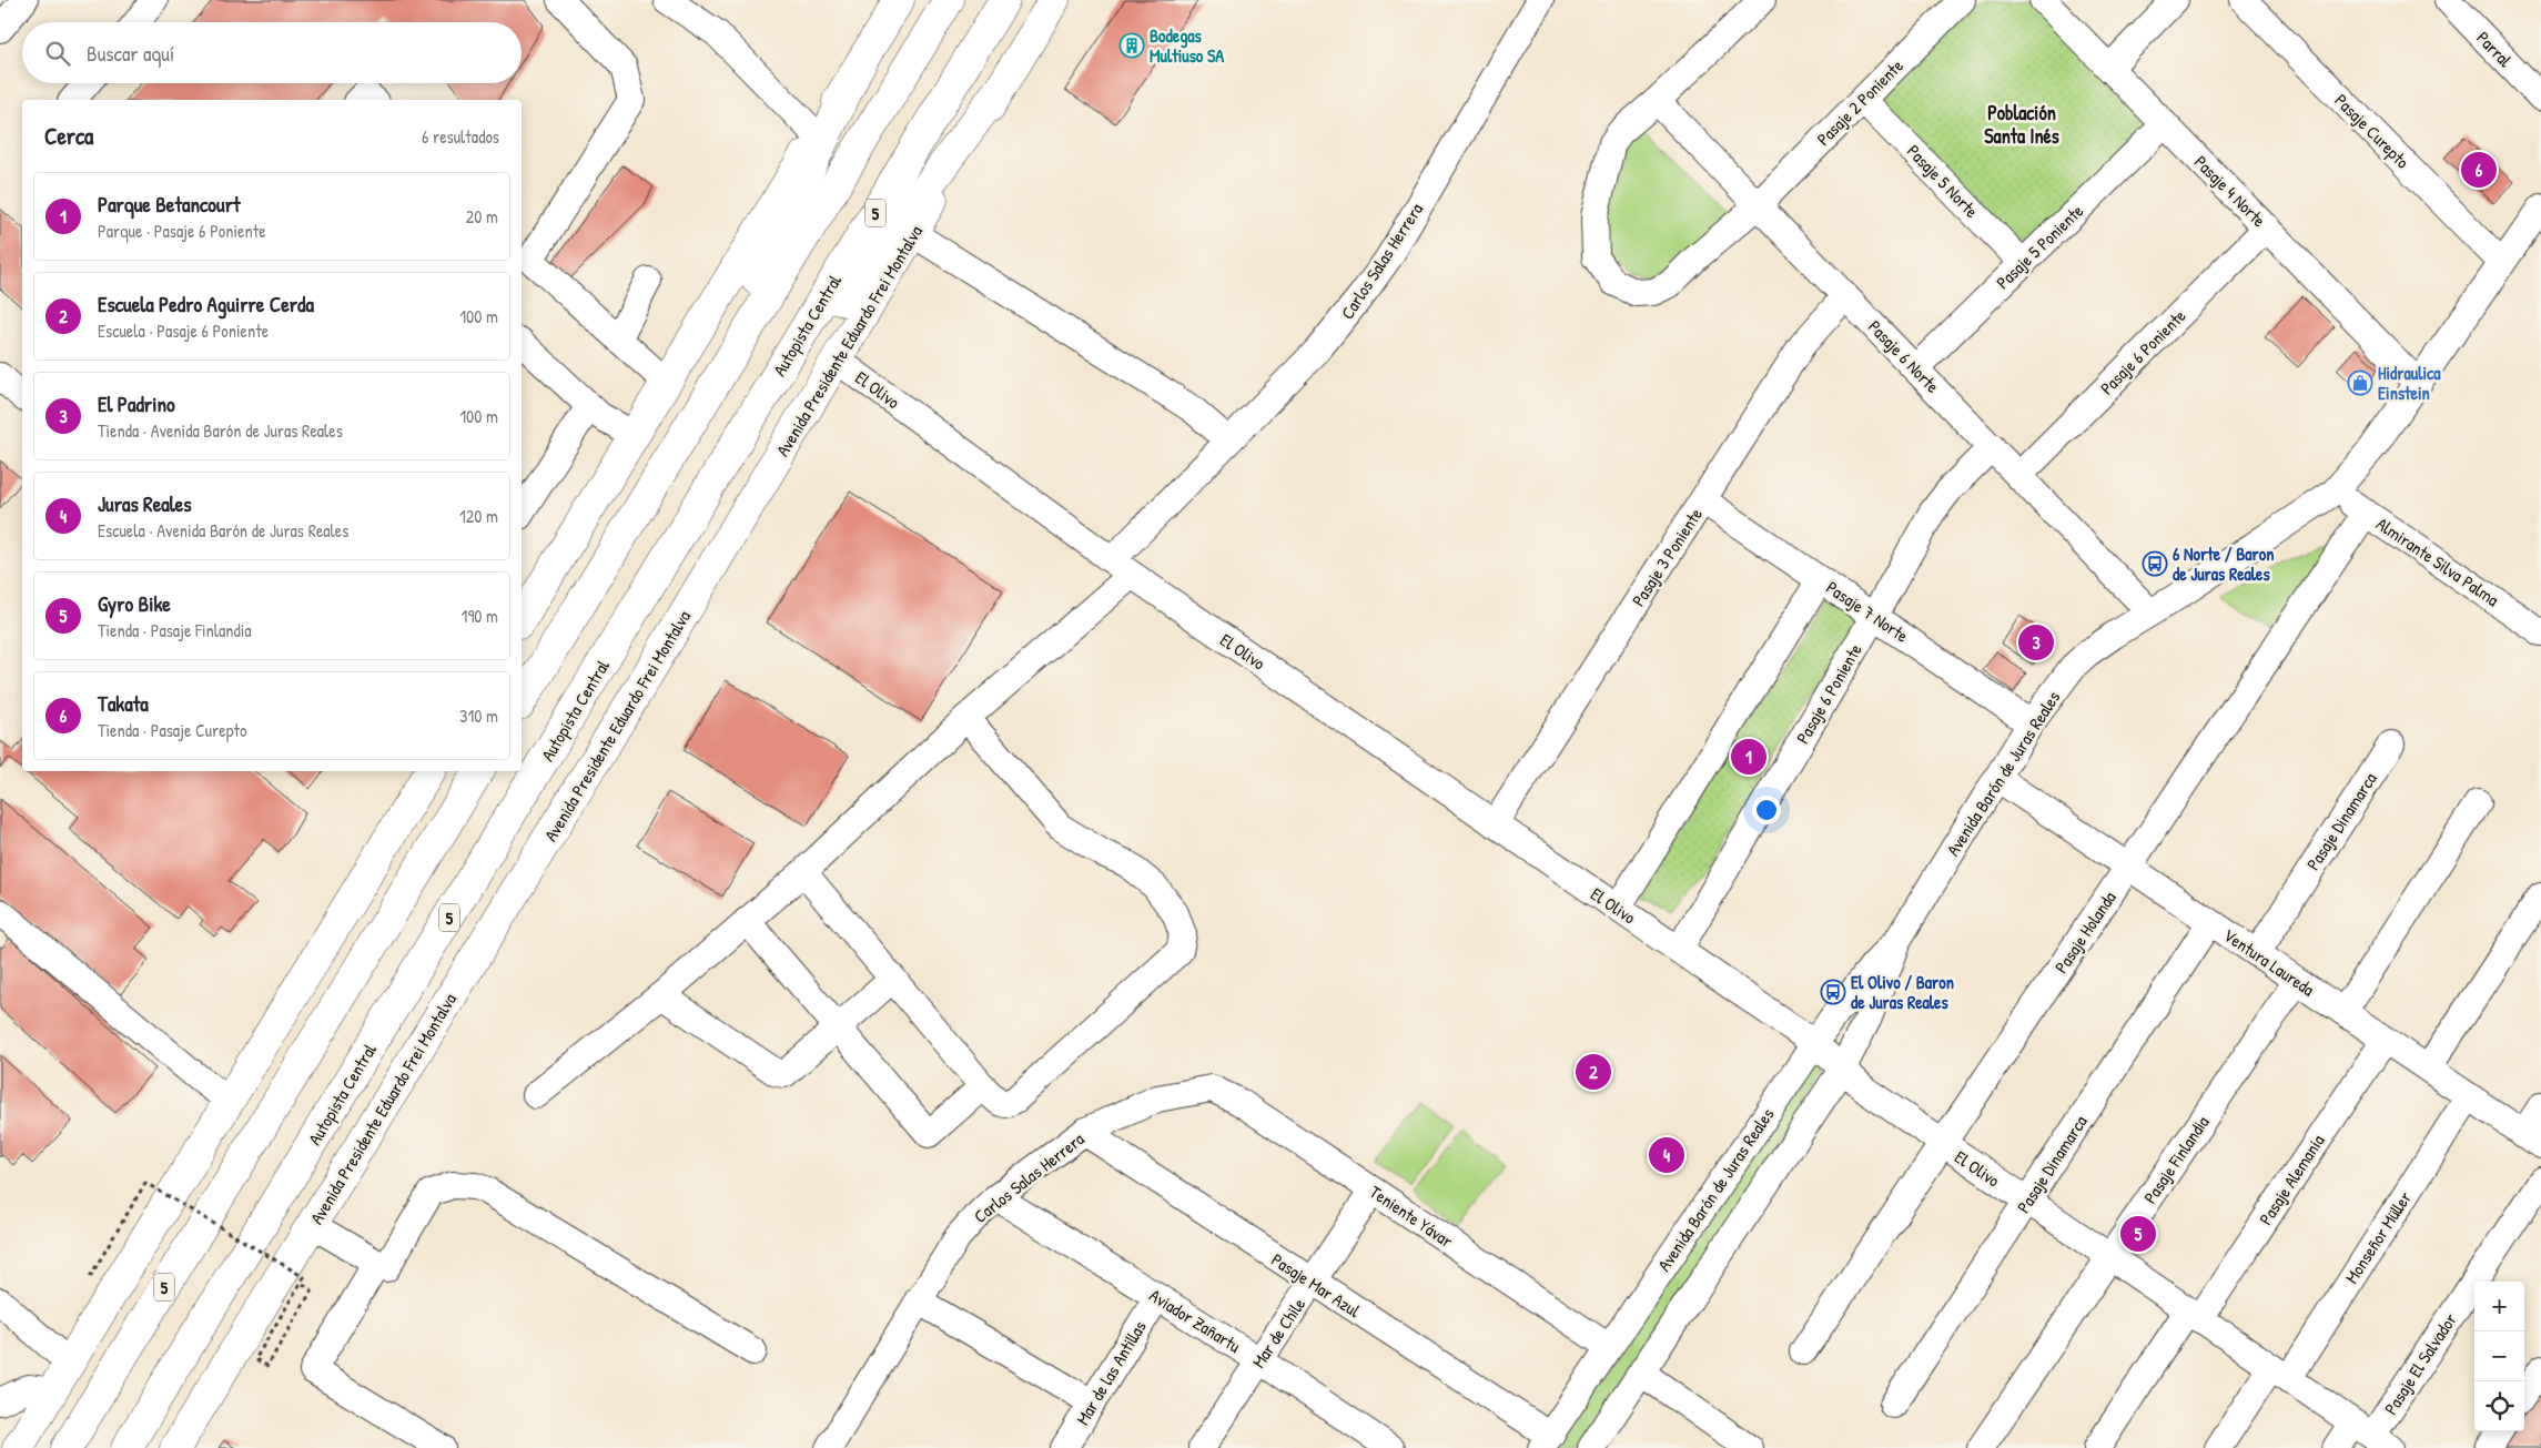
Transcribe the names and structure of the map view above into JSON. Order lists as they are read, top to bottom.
{
  "streets": {
    "main road": ["5", "Autopista Central", "Avenida Presidente Eduardo Frei Montalva"],
    "street": [
      "Parral",
      "Pasaje 2 Poniente",
      "Pasaje Curepto",
      "Pasaje 5 Norte",
      "Pasaje 4 Norte",
      "Pasaje 5 Poniente",
      "Carlos Salas Herrera",
      "Pasaje 6 Poniente",
      "Pasaje 6 Norte",
      "El Olivo",
      "Pasaje 3 Poniente",
      "Almirante Silva Palma",
      "Pasaje 7 Norte",
      "Avenida Barón de Juras Reales",
      "Pasaje Dinamarca",
      "Pasaje Holanda",
      "Ventura Laureda",
      "Pasaje Finlandia",
      "Pasaje Alemania",
      "Teniente Yávar",
      "Monseñor Müller",
      "Pasaje Mar Azul",
      "Aviador Zañartu",
      "Mar de Chile",
      "Pasaje El Salvador",
      "Mar de las Antillas"
    ]
  },
  "crossings": [
    ["Pasaje 2 Poniente", "Pasaje 5 Norte"],
    ["Pasaje 2 Poniente", "Pasaje 6 Norte"],
    ["Pasaje Curepto", "Avenida Barón de Juras Reales"],
    ["Pasaje 5 Norte", "Pasaje 5 Poniente"],
    ["Pasaje 4 Norte", "Pasaje 5 Poniente"],
    ["Pasaje 4 Norte", "Pasaje 6 Poniente"],
    ["Pasaje 4 Norte", "Avenida Barón de Juras Reales"],
    ["Pasaje 5 Poniente", "Pasaje 6 Norte"],
    ["Carlos Salas Herrera", "El Olivo"],
    ["Carlos Salas Herrera", "Teniente Yávar"],
    ["Carlos Salas Herrera", "Pasaje Mar Azul"],
    ["Carlos Salas Herrera", "Aviador Zañartu"],
    ["Avenida Presidente Eduardo Frei Montalva", "El Olivo"],
    ["Pasaje 6 Poniente", "Pasaje 6 Norte"],
    ["Pasaje 6 Poniente", "El Olivo"],
    ["Pasaje 6 Poniente", "Pasaje 7 Norte"],
    ["Pasaje 6 Norte", "Pasaje 3 Poniente"],
    ["Pasaje 6 Norte", "Avenida Barón de Juras Reales"],
    ["El Olivo", "Pasaje 3 Poniente"],
    ["El Olivo", "Avenida Barón de Juras Reales"],
    ["El Olivo", "Pasaje Dinamarca"],
    ["El Olivo", "Pasaje Holanda"],
    ["El Olivo", "Pasaje Finlandia"],
    ["El Olivo", "Pasaje Alemania"],
    ["El Olivo", "Monseñor Müller"],
    ["El Olivo", "Pasaje El Salvador"],
    ["Pasaje 3 Poniente", "Pasaje 7 Norte"],
    ["Almirante Silva Palma", "Avenida Barón de Juras Reales"],
    ["Almirante Silva Palma", "Pasaje Holanda"],
    ["Pasaje 7 Norte", "Avenida Barón de Juras Reales"],
    ["Avenida Barón de Juras Reales", "Ventura Laureda"],
    ["Avenida Barón de Juras Reales", "Teniente Yávar"],
    ["Avenida Barón de Juras Reales", "Pasaje Mar Azul"],
    ["Pasaje Dinamarca", "Ventura Laureda"],
    ["Pasaje Holanda", "Ventura Laureda"],
    ["Ventura Laureda", "Pasaje Finlandia"],
    ["Ventura Laureda", "Pasaje Alemania"],
    ["Ventura Laureda", "Monseñor Müller"],
    ["Teniente Yávar", "Mar de Chile"],
    ["Pasaje Mar Azul", "Mar de Chile"],
    ["Aviador Zañartu", "Mar de Chile"],
    ["Aviador Zañartu", "Mar de las Antillas"]
  ],
  "districts": ["Población Santa Inés"],
  "places": {
    "building": ["Bodegas Multiuso SA"],
    "shop": ["Hidraulica Einstein"],
    "bus stop": ["6 Norte / Baron de Juras Reales", "El Olivo / Baron de Juras Reales"]
  },
  "page": {
    "search": "Buscar aquí",
    "heading": ["Cerca", "6 resultados"],
    "pins": [
      "6",
      "3",
      "1",
      "2",
      "4",
      "5"
    ],
    "list": [
      {
        "mark": "1",
        "name": "Parque Betancourt",
        "note": "Parque · Pasaje 6 Poniente",
        "value": "20 m"
      },
      {
        "mark": "2",
        "name": "Escuela Pedro Aguirre Cerda",
        "note": "Escuela · Pasaje 6 Poniente",
        "value": "100 m"
      },
      {
        "mark": "3",
        "name": "El Padrino",
        "note": "Tienda · Avenida Barón de Juras Reales",
        "value": "100 m"
      },
      {
        "mark": "4",
        "name": "Juras Reales",
        "note": "Escuela · Avenida Barón de Juras Reales",
        "value": "120 m"
      },
      {
        "mark": "5",
        "name": "Gyro Bike",
        "note": "Tienda · Pasaje Finlandia",
        "value": "190 m"
      },
      {
        "mark": "6",
        "name": "Takata",
        "note": "Tienda · Pasaje Curepto",
        "value": "310 m"
      }
    ],
    "map_buttons": ["+", "−"]
  }
}
